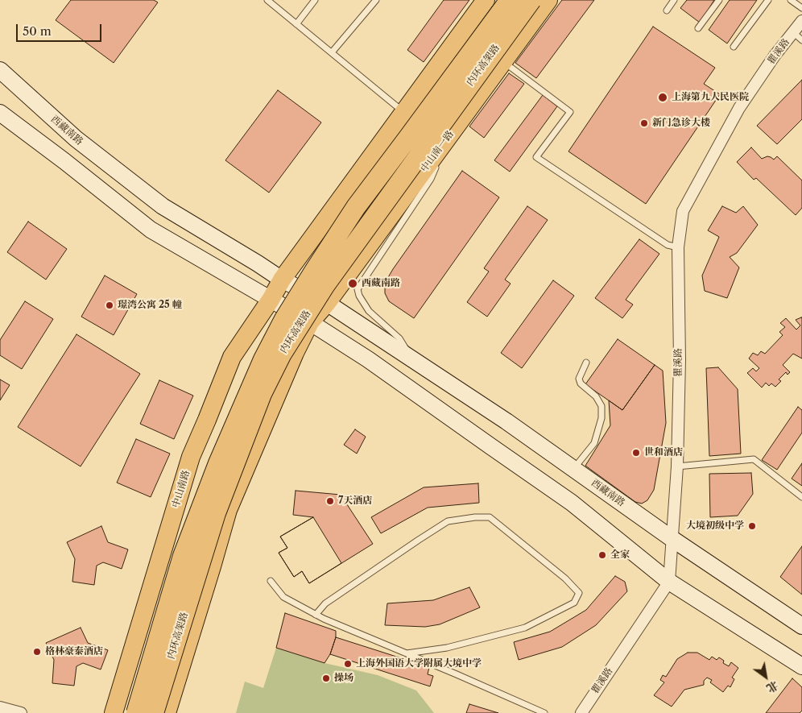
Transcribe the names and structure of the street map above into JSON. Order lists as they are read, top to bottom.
{
  "streets": {
    "highway": ["内环高架路"],
    "main road": ["西藏南路", "中山南一路", "中山南路"],
    "street": ["瞿溪路"]
  },
  "crossings": [
    ["瞿溪路", "西藏南路"],
    ["西藏南路", "中山南一路"],
    ["西藏南路", "中山南路"]
  ],
  "places": [
    "上海第九人民医院",
    "新门急诊大楼",
    "西藏南路",
    "璟湾公寓 25 幢",
    "世和酒店",
    "7天酒店",
    "大境初级中学",
    "全家",
    "格林豪泰酒店",
    "上海外国语大学附属大境中学",
    "操场"
  ],
  "scale_bar": "50 m",
  "north": "bottom right"
}
